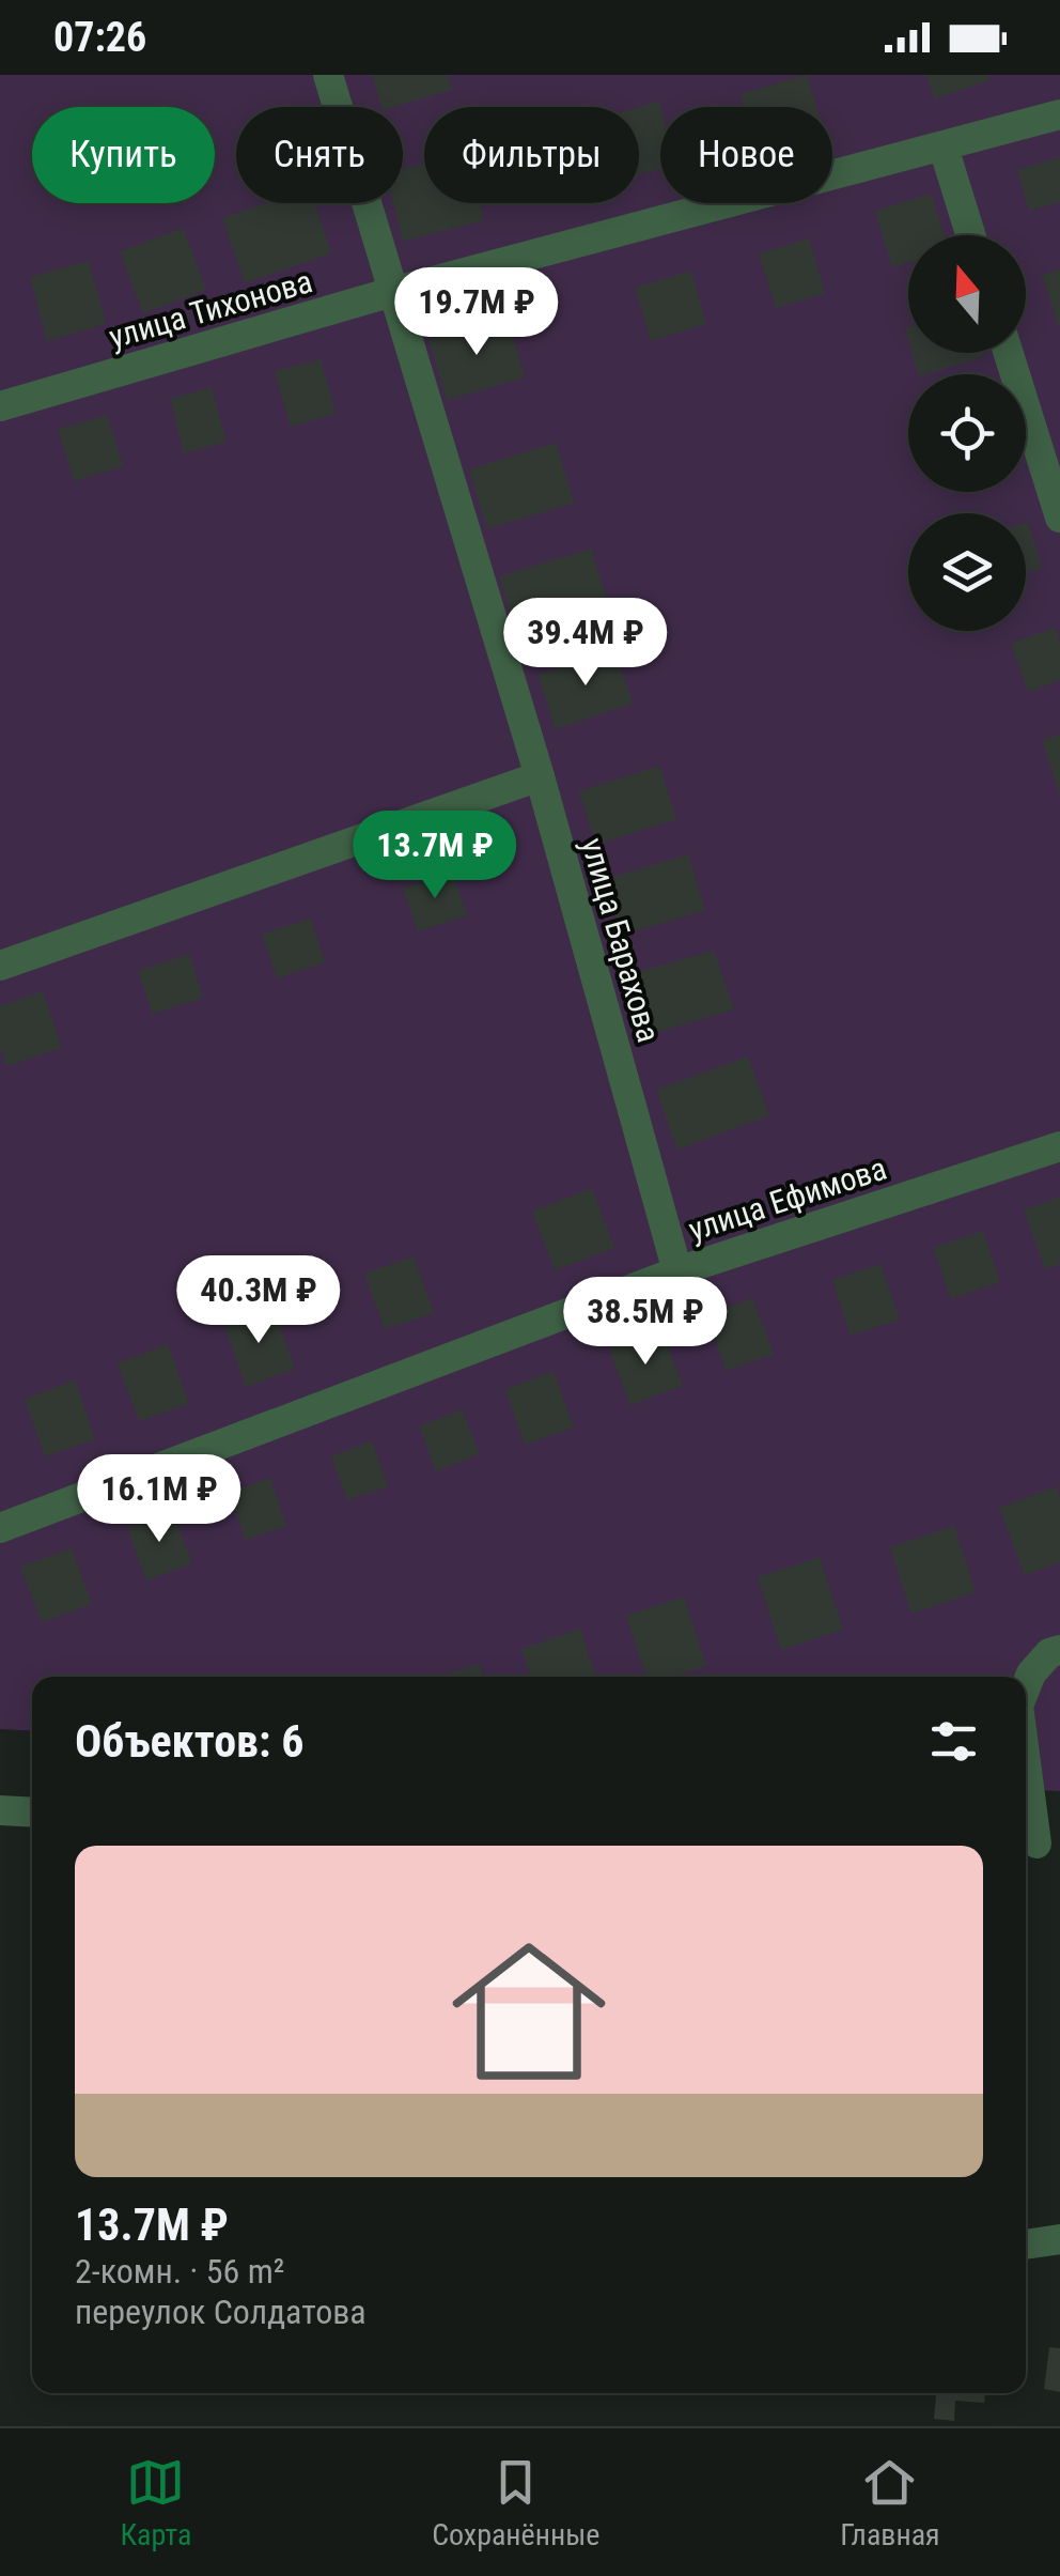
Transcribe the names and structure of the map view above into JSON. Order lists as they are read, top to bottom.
{
  "streets": {
    "street": ["улица Тихонова", "улица Барахова", "улица Ефимова"]
  },
  "crossings": [
    ["улица Тихонова", "улица Барахова"],
    ["улица Барахова", "улица Ефимова"]
  ],
  "north": "top",
  "page": {
    "status": "07:26",
    "chip": [
      "Купить",
      "Снять",
      "Фильтры",
      "Новое"
    ],
    "price": [
      "19.7M ₽",
      "39.4M ₽",
      "13.7M ₽",
      "40.3M ₽",
      "38.5M ₽",
      "16.1M ₽"
    ],
    "heading": "Объектов: 6",
    "list": [
      {
        "name": "13.7M ₽",
        "note": "2-комн. · 56 m² · переулок Солдатова"
      }
    ],
    "tabs": ["Карта", "Сохранённые", "Главная"]
  }
}
